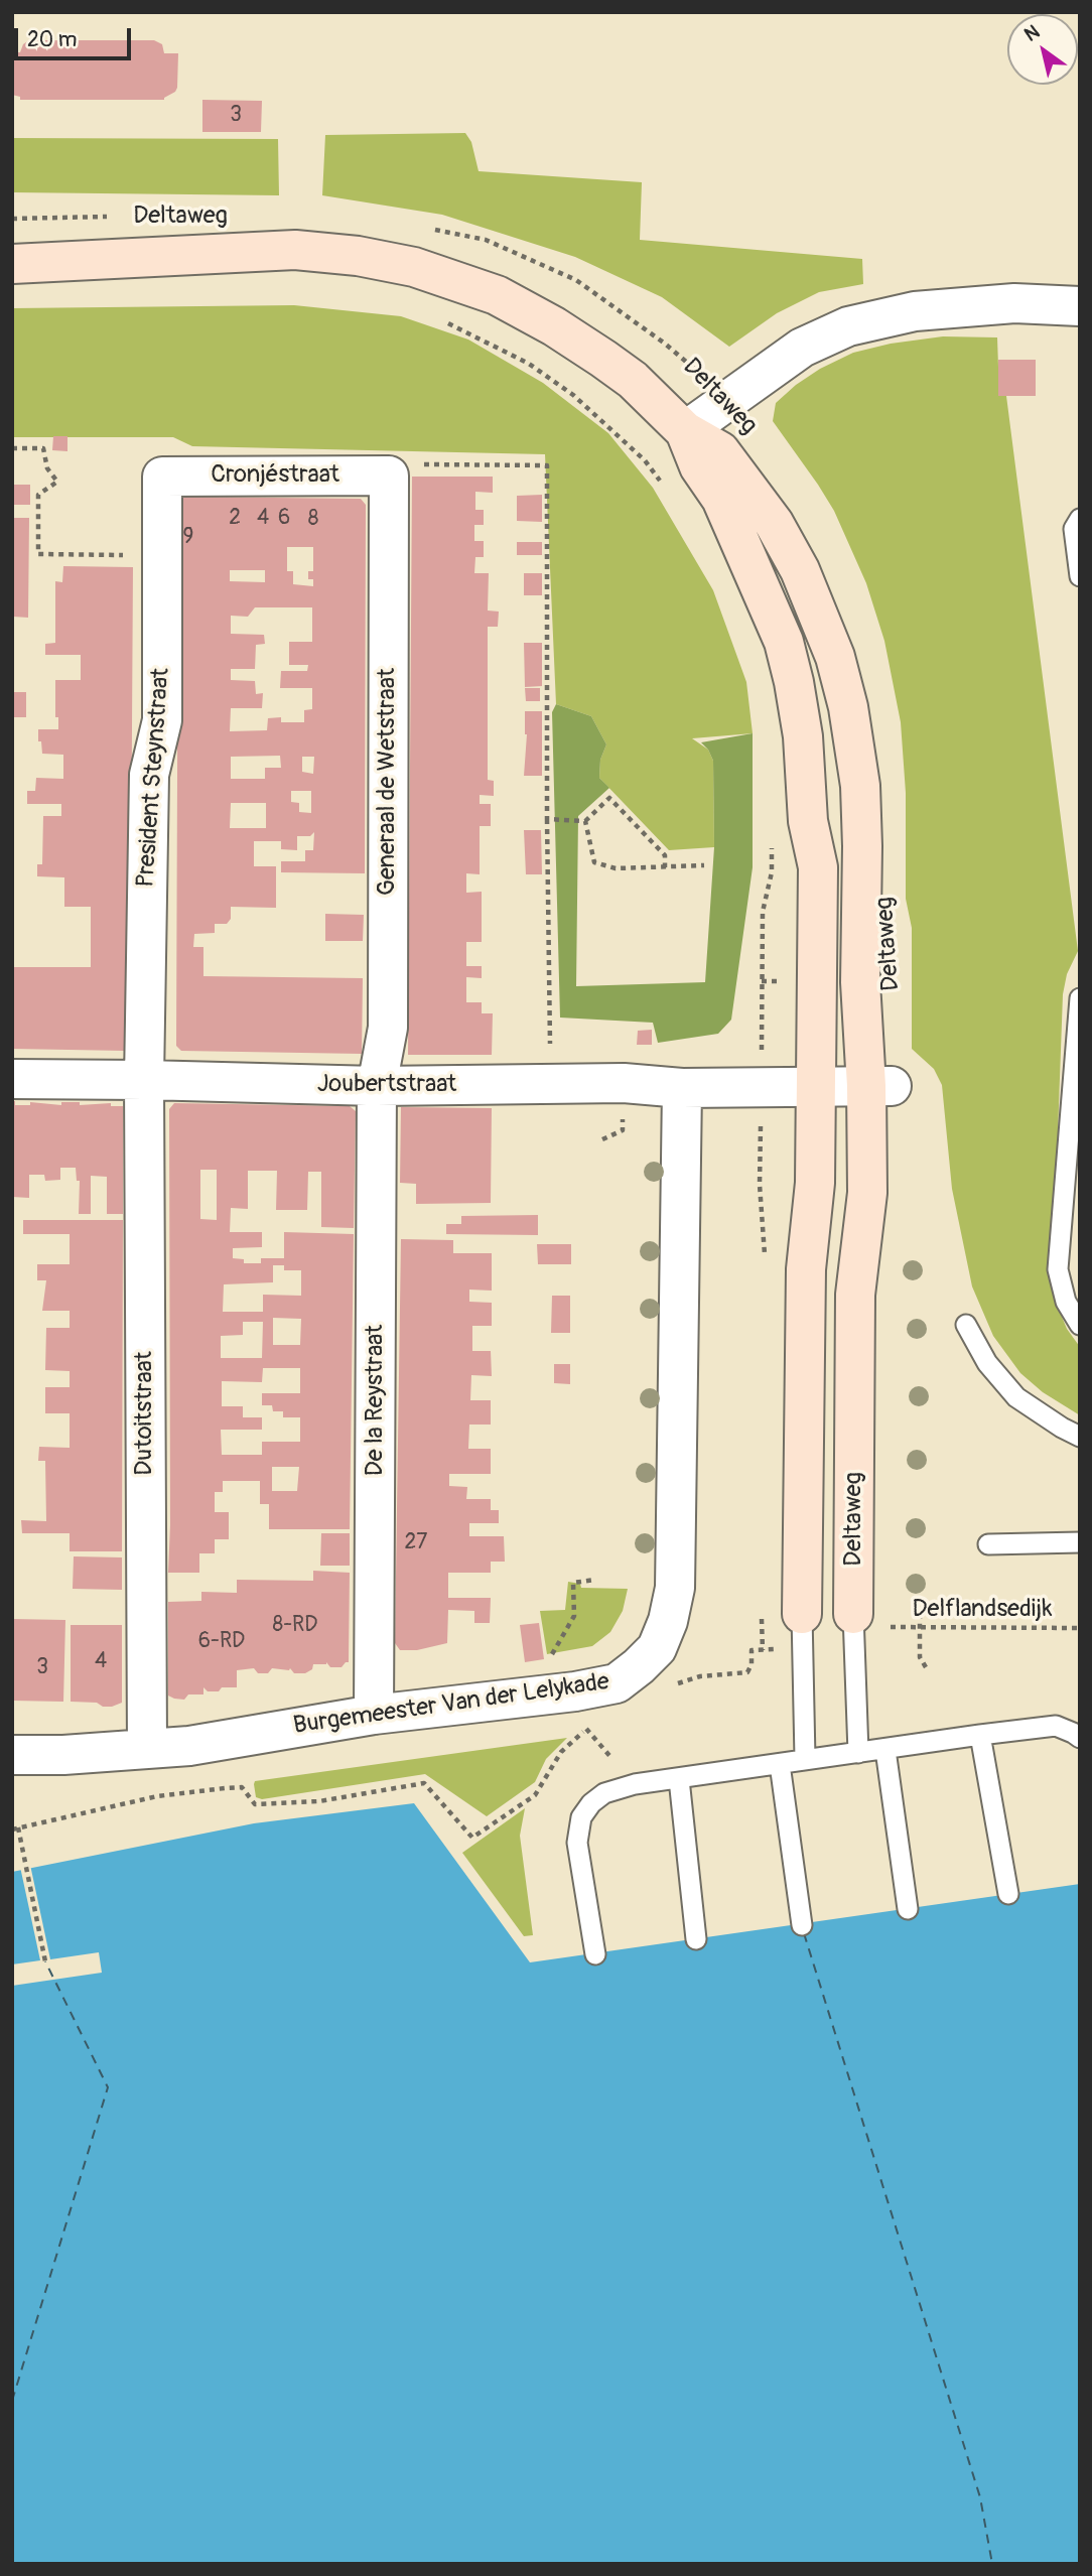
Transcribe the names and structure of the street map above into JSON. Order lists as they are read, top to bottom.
{
  "streets": {
    "main road": ["Deltaweg"],
    "street": [
      "Cronjéstraat",
      "President Steynstraat",
      "Generaal de Wetstraat",
      "Joubertstraat",
      "De la Reystraat",
      "Dutoitstraat",
      "Burgemeester Van der Lelykade"
    ],
    "path": ["Delflandsedijk"]
  },
  "crossings": [
    ["Deltaweg", "Delflandsedijk"],
    ["Cronjéstraat", "President Steynstraat"],
    ["Cronjéstraat", "Generaal de Wetstraat"],
    ["President Steynstraat", "Joubertstraat"],
    ["President Steynstraat", "Dutoitstraat"],
    ["Generaal de Wetstraat", "Joubertstraat"],
    ["Generaal de Wetstraat", "De la Reystraat"],
    ["Joubertstraat", "De la Reystraat"],
    ["Joubertstraat", "Dutoitstraat"],
    ["Joubertstraat", "Burgemeester Van der Lelykade"],
    ["De la Reystraat", "Burgemeester Van der Lelykade"],
    ["Dutoitstraat", "Burgemeester Van der Lelykade"]
  ],
  "house_numbers": [
    "3",
    "2",
    "4",
    "6",
    "8",
    "9",
    "27",
    "8-RD",
    "6-RD",
    "4",
    "3"
  ],
  "scale_bar": "20 m",
  "north": "top left"
}
